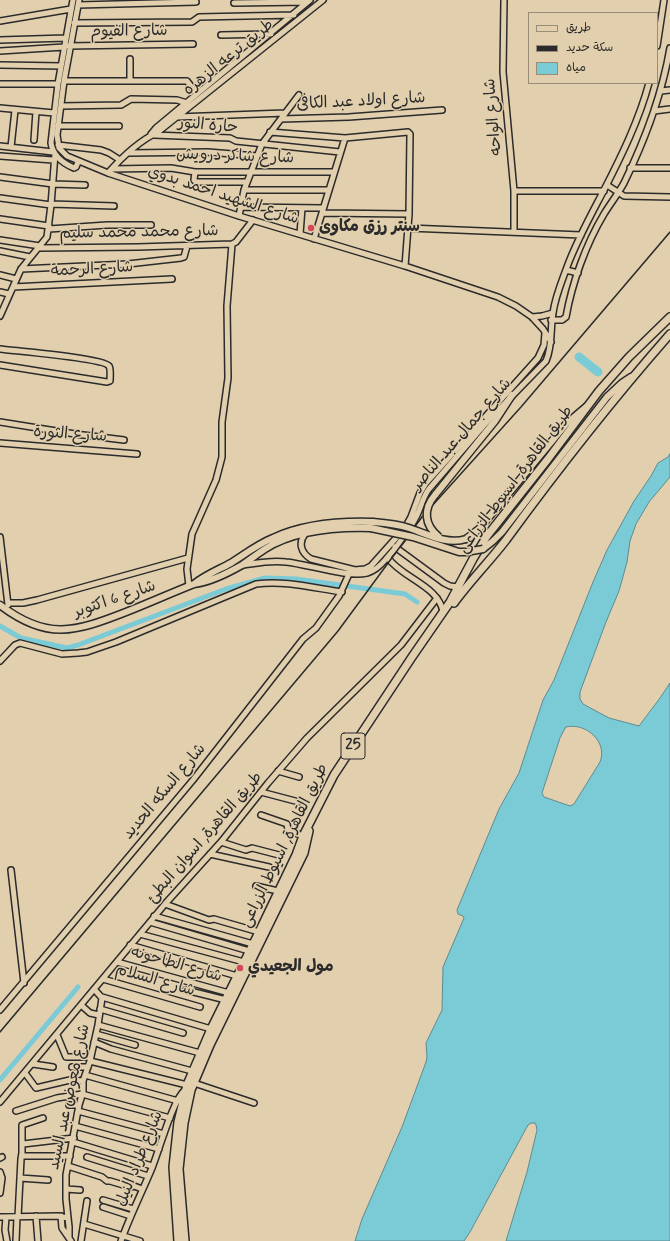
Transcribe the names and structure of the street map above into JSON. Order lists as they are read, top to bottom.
{
  "streets": {
    "highway": ["طريق القاهرة, اسيوط الزراعى", "25"],
    "main road": ["شارع 6 اكتوبر"],
    "street": [
      "شارع الفيوم",
      "طريق ترعه الزهره",
      "شارع اولاد عبد الكافى",
      "شارع الواحه",
      "حارة النور",
      "شارع شاكر درويش",
      "شارع الشهيد احمد بدوي",
      "شارع محمد محمد سليم",
      "شارع الرحمة",
      "شارع الثورة",
      "شارع جمال عبد الناصر",
      "شارع السكه الحديد",
      "طريق القاهرة, اسوان البطئ",
      "شارع الطاحونه",
      "شارع السلام",
      "شارع معوض عبد السيد",
      "شارع طراد النيل"
    ]
  },
  "crossings": [
    ["طريق ترعه الزهره", "حارة النور"],
    ["طريق ترعه الزهره", "شارع شاكر درويش"],
    ["طريق ترعه الزهره", "شارع الشهيد احمد بدوي"],
    ["شارع شاكر درويش", "شارع الشهيد احمد بدوي"],
    ["شارع الشهيد احمد بدوي", "شارع محمد محمد سليم"],
    ["شارع الشهيد احمد بدوي", "شارع جمال عبد الناصر"],
    ["شارع جمال عبد الناصر", "شارع السكه الحديد"],
    ["طريق القاهرة, اسيوط الزراعى", "شارع الطاحونه"],
    ["طريق القاهرة, اسيوط الزراعى", "شارع طراد النيل"],
    ["طريق القاهرة, اسوان البطئ", "شارع الطاحونه"],
    ["طريق القاهرة, اسوان البطئ", "شارع السلام"]
  ],
  "places": ["سنتر رزق مكاوى", "مول الجعيدي"],
  "legend": ["طريق", "سكة حديد", "مياه"]
}
